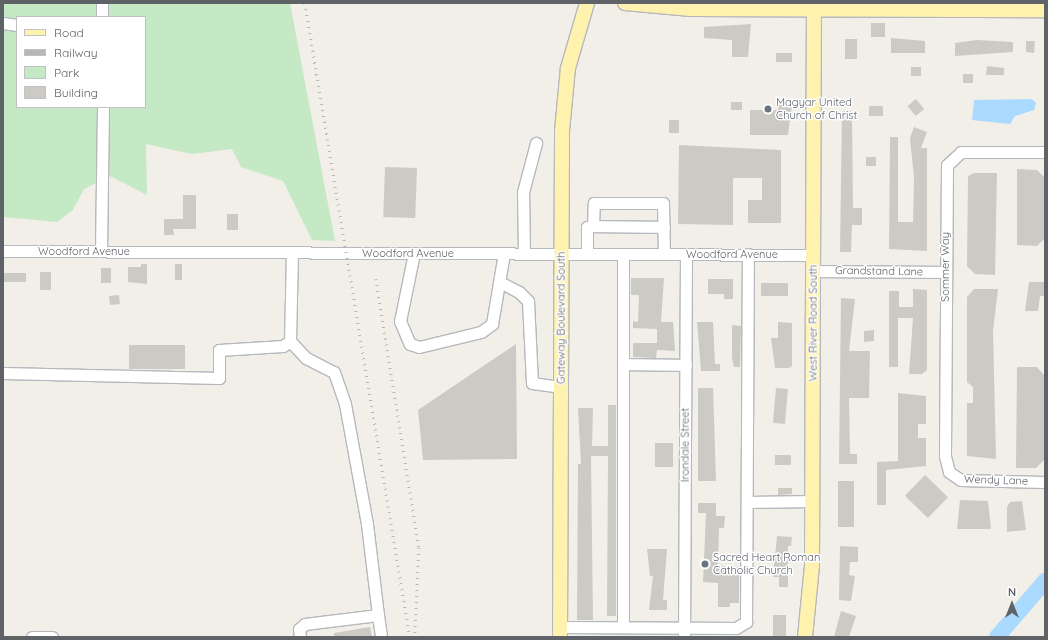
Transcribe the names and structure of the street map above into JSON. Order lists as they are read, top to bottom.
{
  "streets": {
    "main road": ["Gateway Boulevard South", "West River Road South"],
    "street": [
      "Woodford Avenue",
      "Sommer Way",
      "Grandstand Lane",
      "Irondale Street",
      "Wendy Lane"
    ]
  },
  "crossings": [
    ["Woodford Avenue", "Gateway Boulevard South"],
    ["Woodford Avenue", "West River Road South"],
    ["Woodford Avenue", "Irondale Street"],
    ["Sommer Way", "Grandstand Lane"],
    ["Sommer Way", "Wendy Lane"],
    ["Grandstand Lane", "West River Road South"]
  ],
  "places": ["Magyar United Church of Christ", "Sacred Heart Roman Catholic Church"],
  "legend": [
    "Road",
    "Railway",
    "Park",
    "Building"
  ],
  "north": "top"
}
